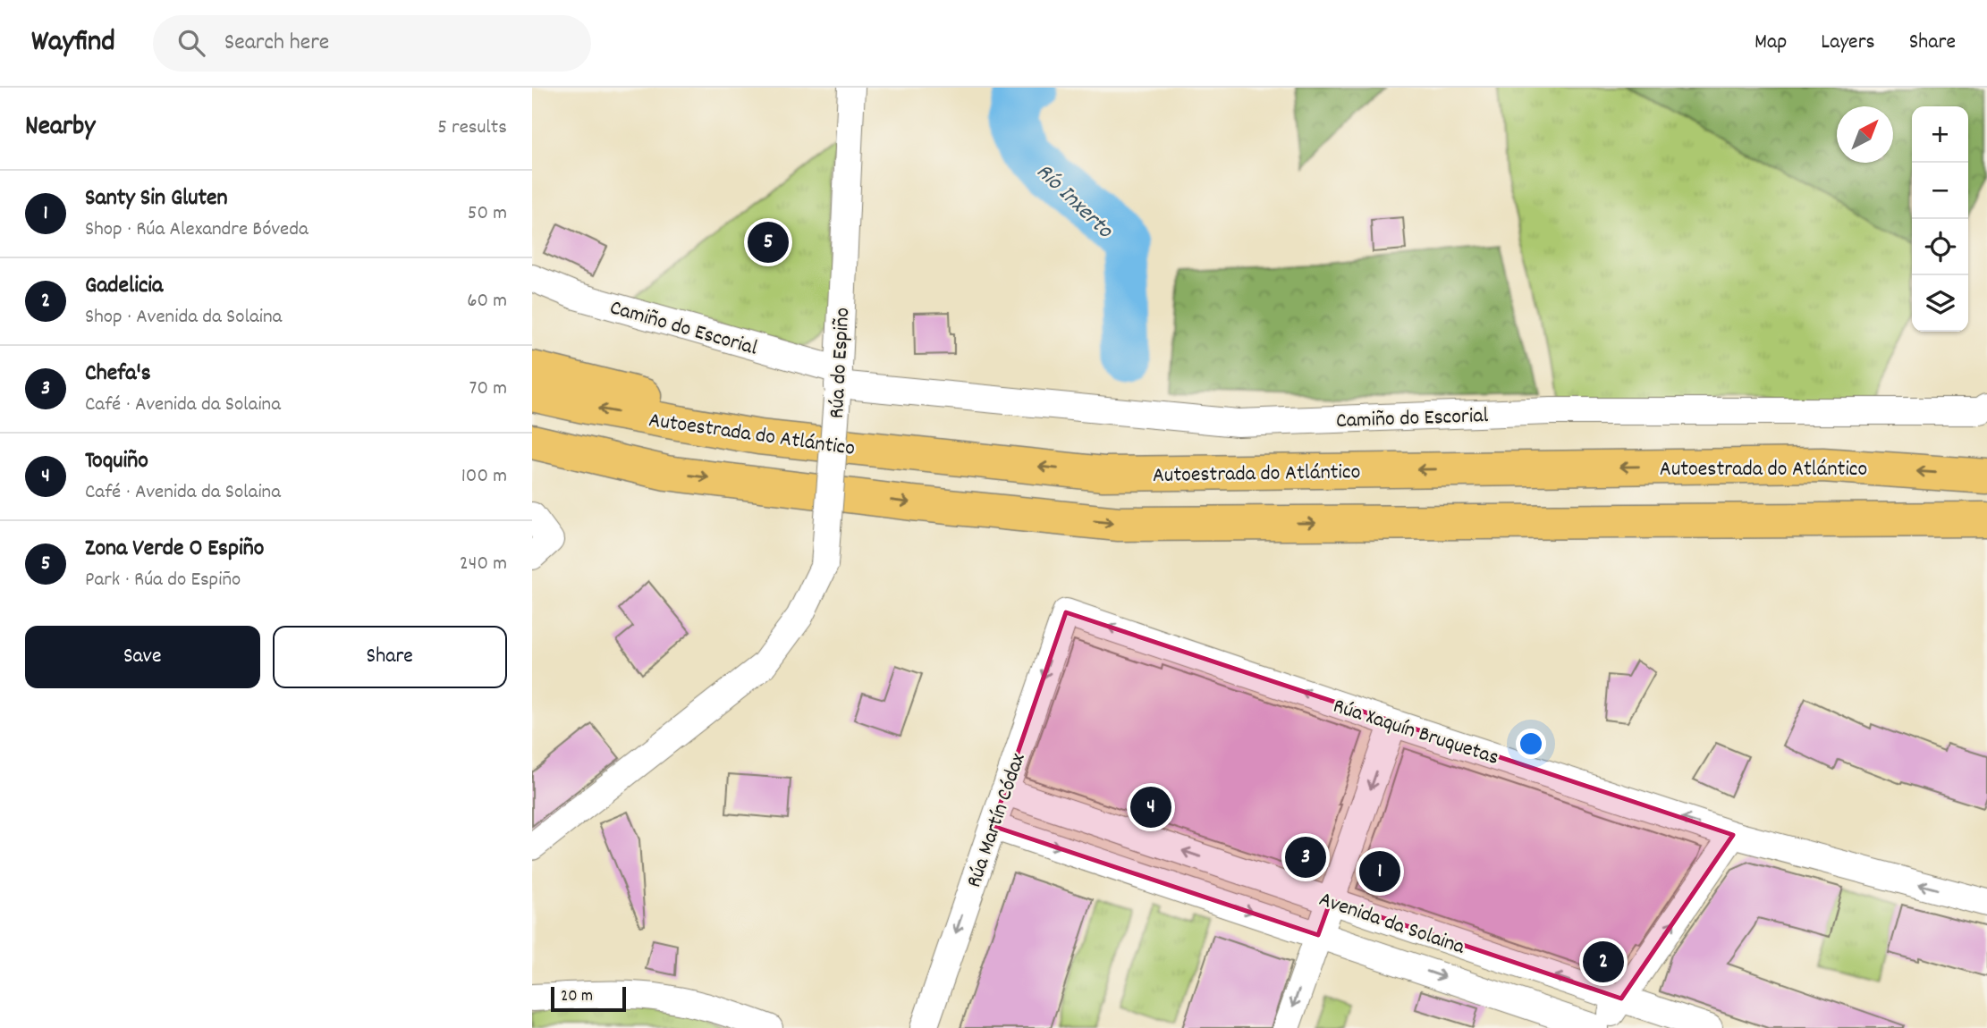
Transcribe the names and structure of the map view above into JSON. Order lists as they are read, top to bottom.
{
  "streets": {
    "highway": ["Autoestrada do Atlántico"],
    "street": [
      "Camiño do Escorial",
      "Rúa do Espiño",
      "Rúa Xaquín Bruquetas",
      "Rúa Martín Códax",
      "Avenida da Solaina"
    ]
  },
  "crossings": [
    ["Camiño do Escorial", "Rúa do Espiño"],
    ["Rúa Xaquín Bruquetas", "Rúa Martín Códax"],
    ["Rúa Martín Códax", "Avenida da Solaina"]
  ],
  "one_way": ["Rúa Xaquín Bruquetas", "Rúa Martín Códax"],
  "water": ["Río Inxerto"],
  "scale_bar": "20 m",
  "north": "top right",
  "page": {
    "header": "Wayfind",
    "search": "Search here",
    "nav": ["Map", "Layers", "Share"],
    "heading": ["Nearby", "5 results"],
    "map_buttons": ["+", "−"],
    "list": [
      {
        "mark": "1",
        "name": "Santy Sin Gluten",
        "note": "Shop · Rúa Alexandre Bóveda",
        "value": "50 m"
      },
      {
        "mark": "2",
        "name": "Gadelicia",
        "note": "Shop · Avenida da Solaina",
        "value": "60 m"
      },
      {
        "mark": "3",
        "name": "Chefa's",
        "note": "Café · Avenida da Solaina",
        "value": "70 m"
      },
      {
        "mark": "4",
        "name": "Toquiño",
        "note": "Café · Avenida da Solaina",
        "value": "100 m"
      },
      {
        "mark": "5",
        "name": "Zona Verde O Espiño",
        "note": "Park · Rúa do Espiño",
        "value": "240 m"
      }
    ],
    "pins": [
      "5",
      "4",
      "3",
      "1",
      "2"
    ],
    "buttons": ["Save", "Share"],
    "scale": "20 m"
  }
}
